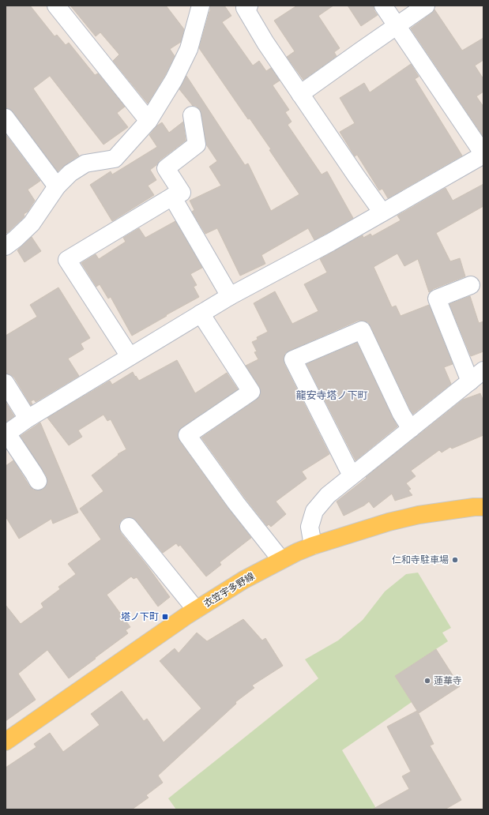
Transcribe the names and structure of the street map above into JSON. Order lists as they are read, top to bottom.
{
  "streets": {
    "main road": ["衣笠宇多野線"]
  },
  "districts": ["龍安寺塔ノ下町"],
  "places": {
    "other": ["仁和寺駐車場", "蓮華寺"],
    "transit": ["塔ノ下町"]
  }
}
